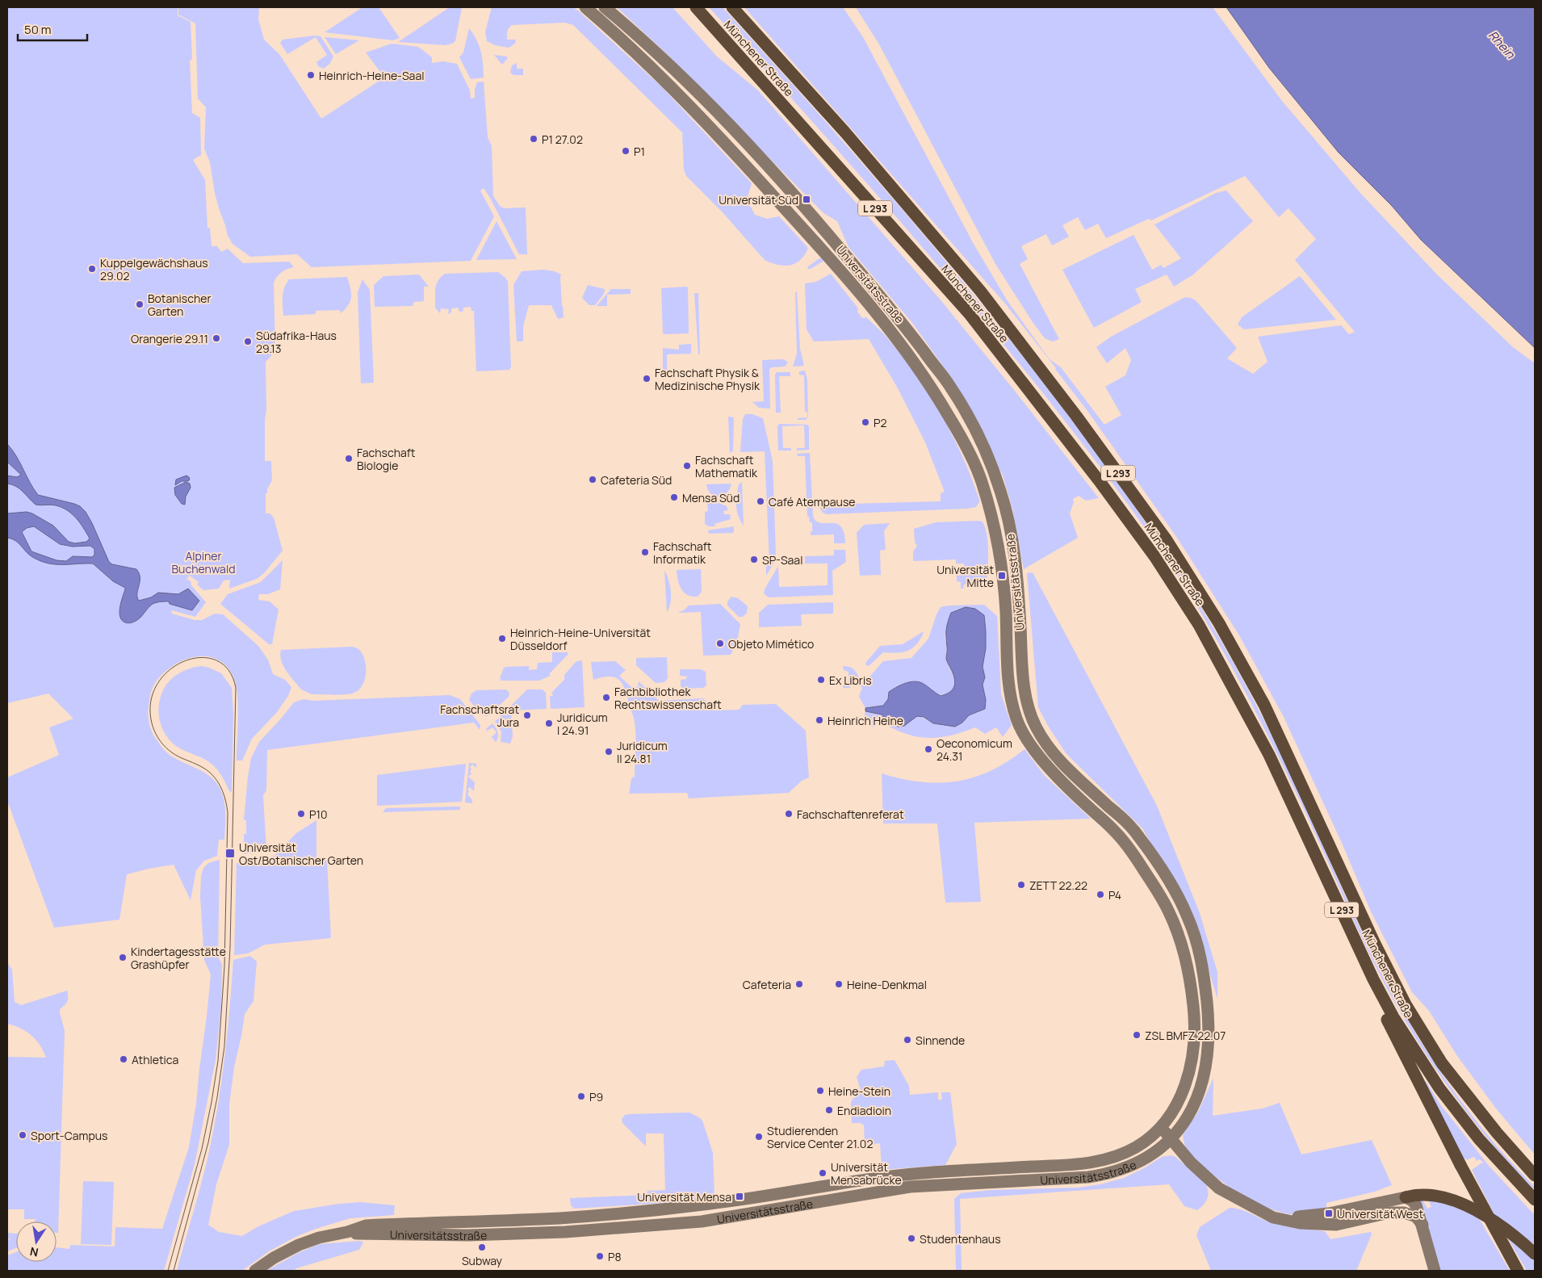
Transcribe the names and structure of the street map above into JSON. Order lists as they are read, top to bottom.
{
  "streets": {
    "highway": ["Münchener Straße", "L 293"],
    "street": ["Universitätsstraße"]
  },
  "water": ["Rhein"],
  "parks": ["Alpiner Buchenwald"],
  "places": {
    "other": [
      "Heinrich-Heine-Saal",
      "P1 27.02",
      "P1",
      "Kuppelgewächshaus 29.02",
      "Botanischer Garten",
      "Orangerie 29.11",
      "Südafrika-Haus 29.13",
      "Fachschaft Physik & Medizinische Physik",
      "P2",
      "Fachschaft Biologie",
      "Fachschaft Mathematik",
      "Cafeteria Süd",
      "Mensa Süd",
      "Café Atempause",
      "Fachschaft Informatik",
      "SP-Saal",
      "Heinrich-Heine-Universität Düsseldorf",
      "Objeto Mimético",
      "Ex Libris",
      "Fachbibliothek Rechtswissenschaft",
      "Fachschaftsrat Jura",
      "Heinrich Heine",
      "Juridicum I 24.91",
      "Oeconomicum 24.31",
      "Juridicum II 24.81",
      "P10",
      "Fachschaftenreferat",
      "ZETT 22.22",
      "P4",
      "Kindertagesstätte Grashüpfer",
      "Cafeteria",
      "Heine-Denkmal",
      "ZSL BMFZ 22.07",
      "Sinnende",
      "Athletica",
      "Heine-Stein",
      "P9",
      "Endiadioin",
      "Sport-Campus",
      "Studierenden Service Center 21.02",
      "Universität Mensabrücke",
      "Studentenhaus",
      "Subway",
      "P8"
    ],
    "transit": [
      "Universität Süd",
      "Universität Mitte",
      "Universität Ost/Botanischer Garten",
      "Universität Mensa",
      "Universität West"
    ]
  },
  "scale_bar": "50 m",
  "north": "bottom"
}
